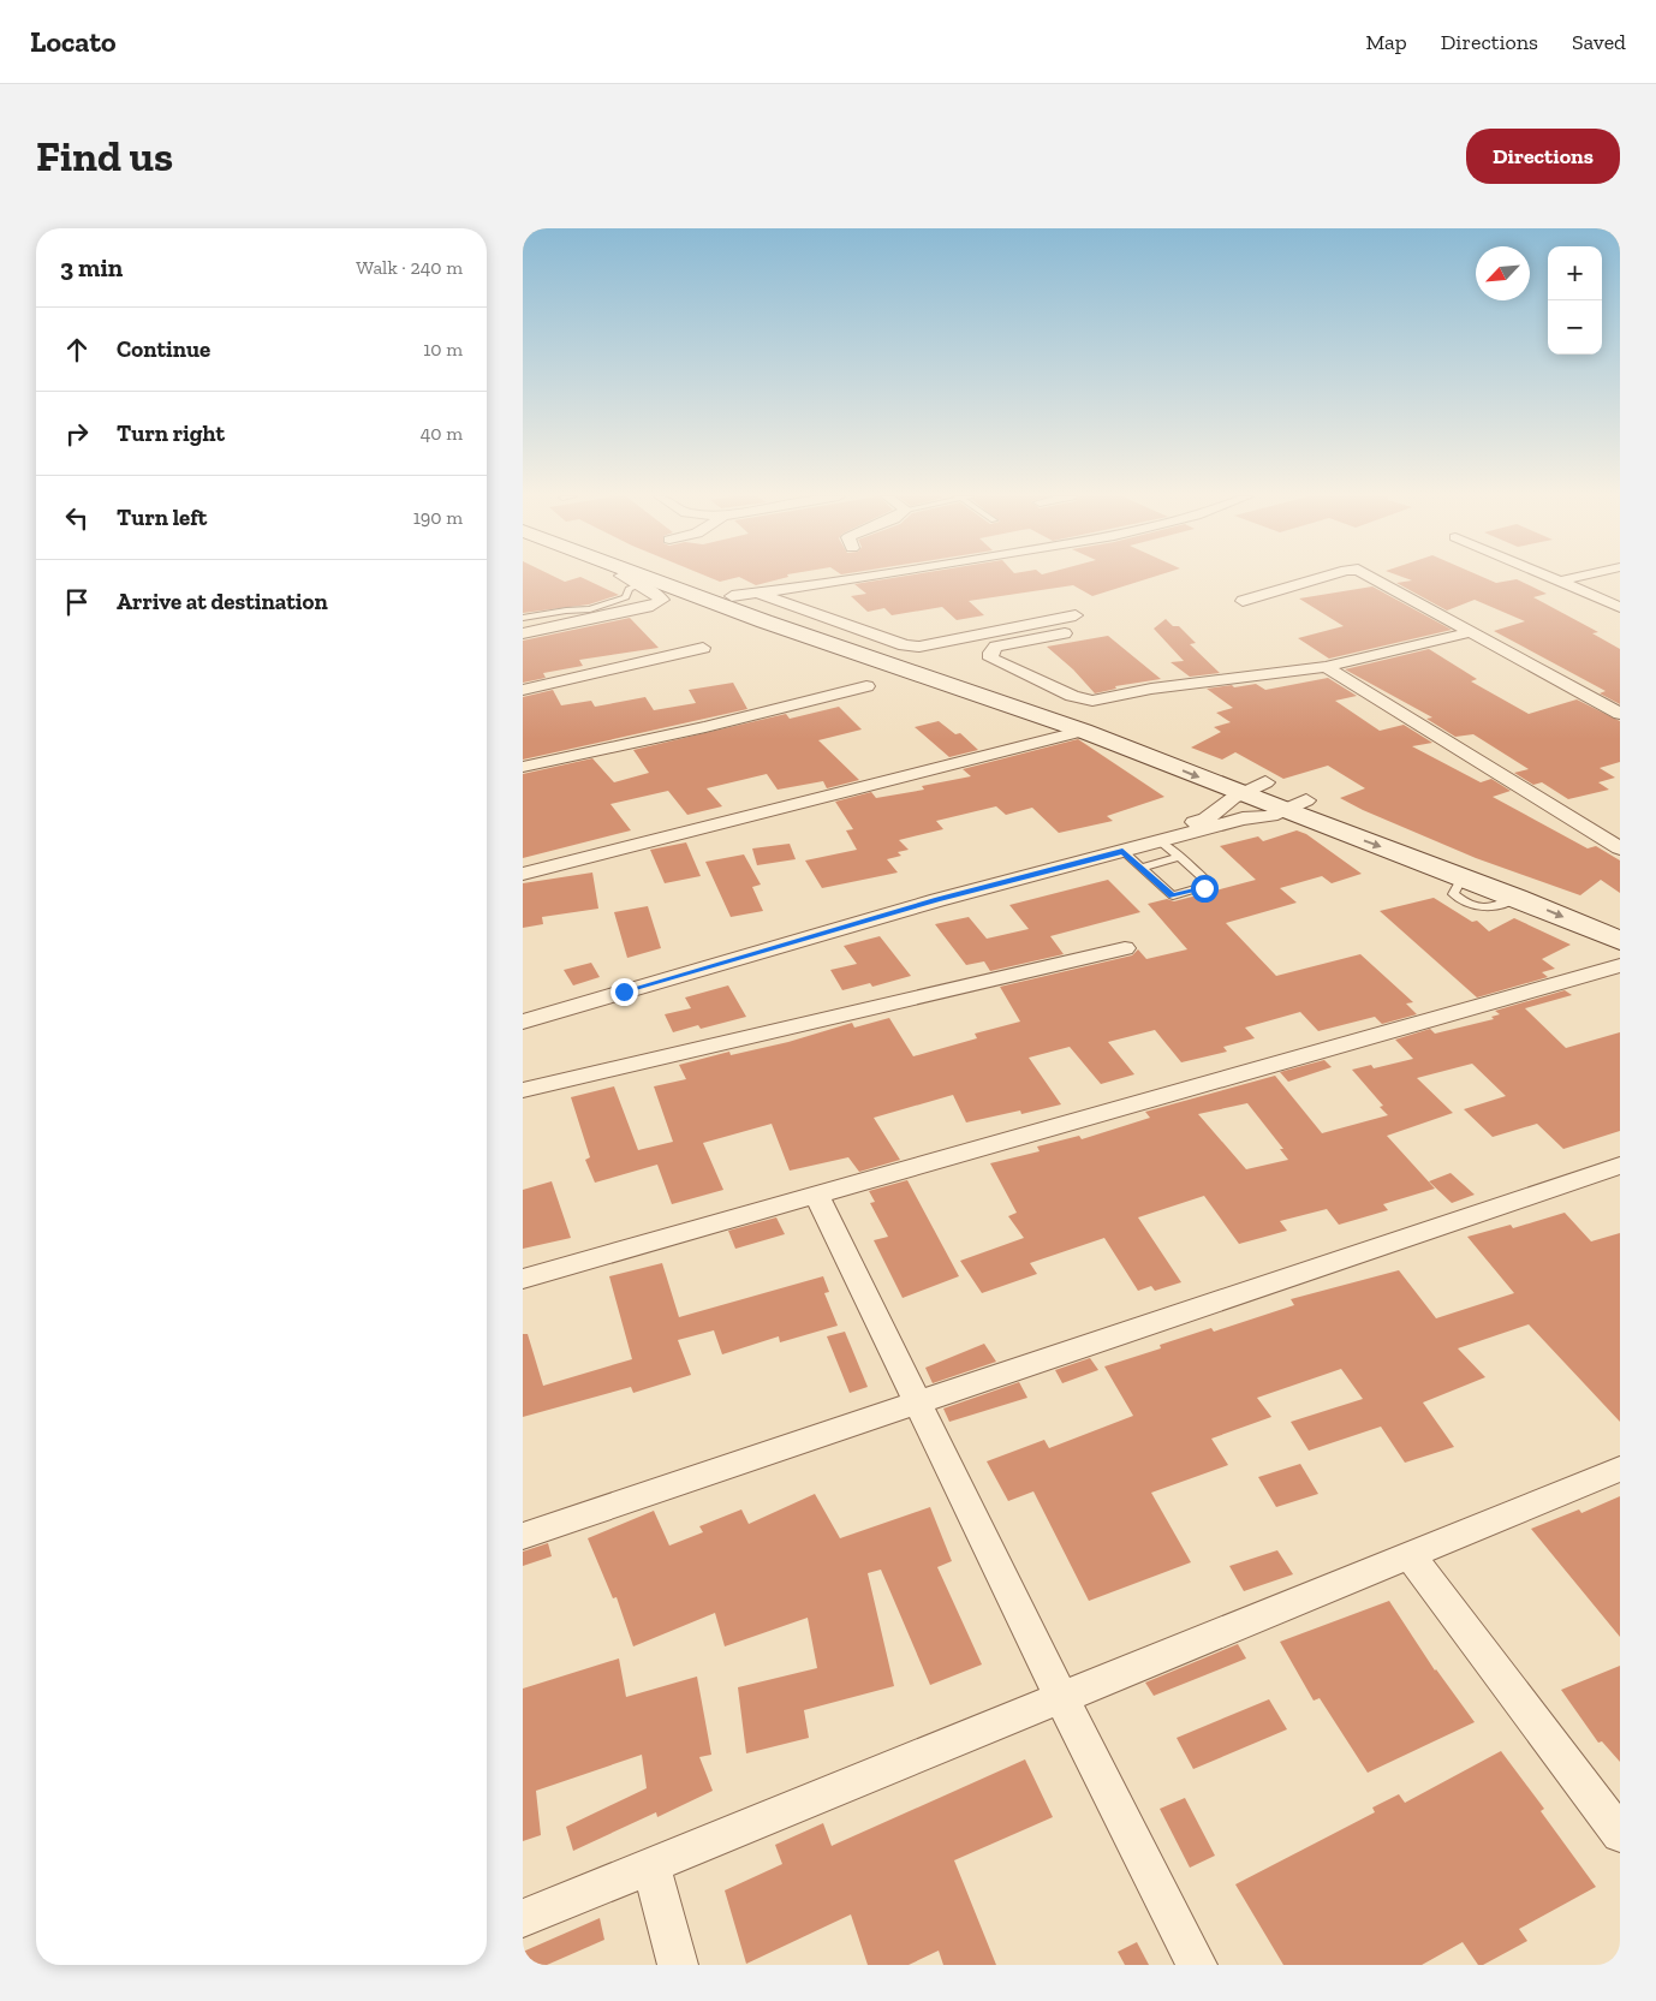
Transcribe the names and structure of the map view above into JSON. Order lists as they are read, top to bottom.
{
  "north": "bottom left",
  "page": {
    "header": "Locato",
    "nav": ["Map", "Directions", "Saved"],
    "buttons": "Directions",
    "title": "Find us",
    "heading": ["3 min", "Walk · 240 m"],
    "map_buttons": ["+", "−"],
    "list": [
      ["Continue", "10 m"],
      ["Turn right", "40 m"],
      ["Turn left", "190 m"],
      "Arrive at destination"
    ]
  }
}
